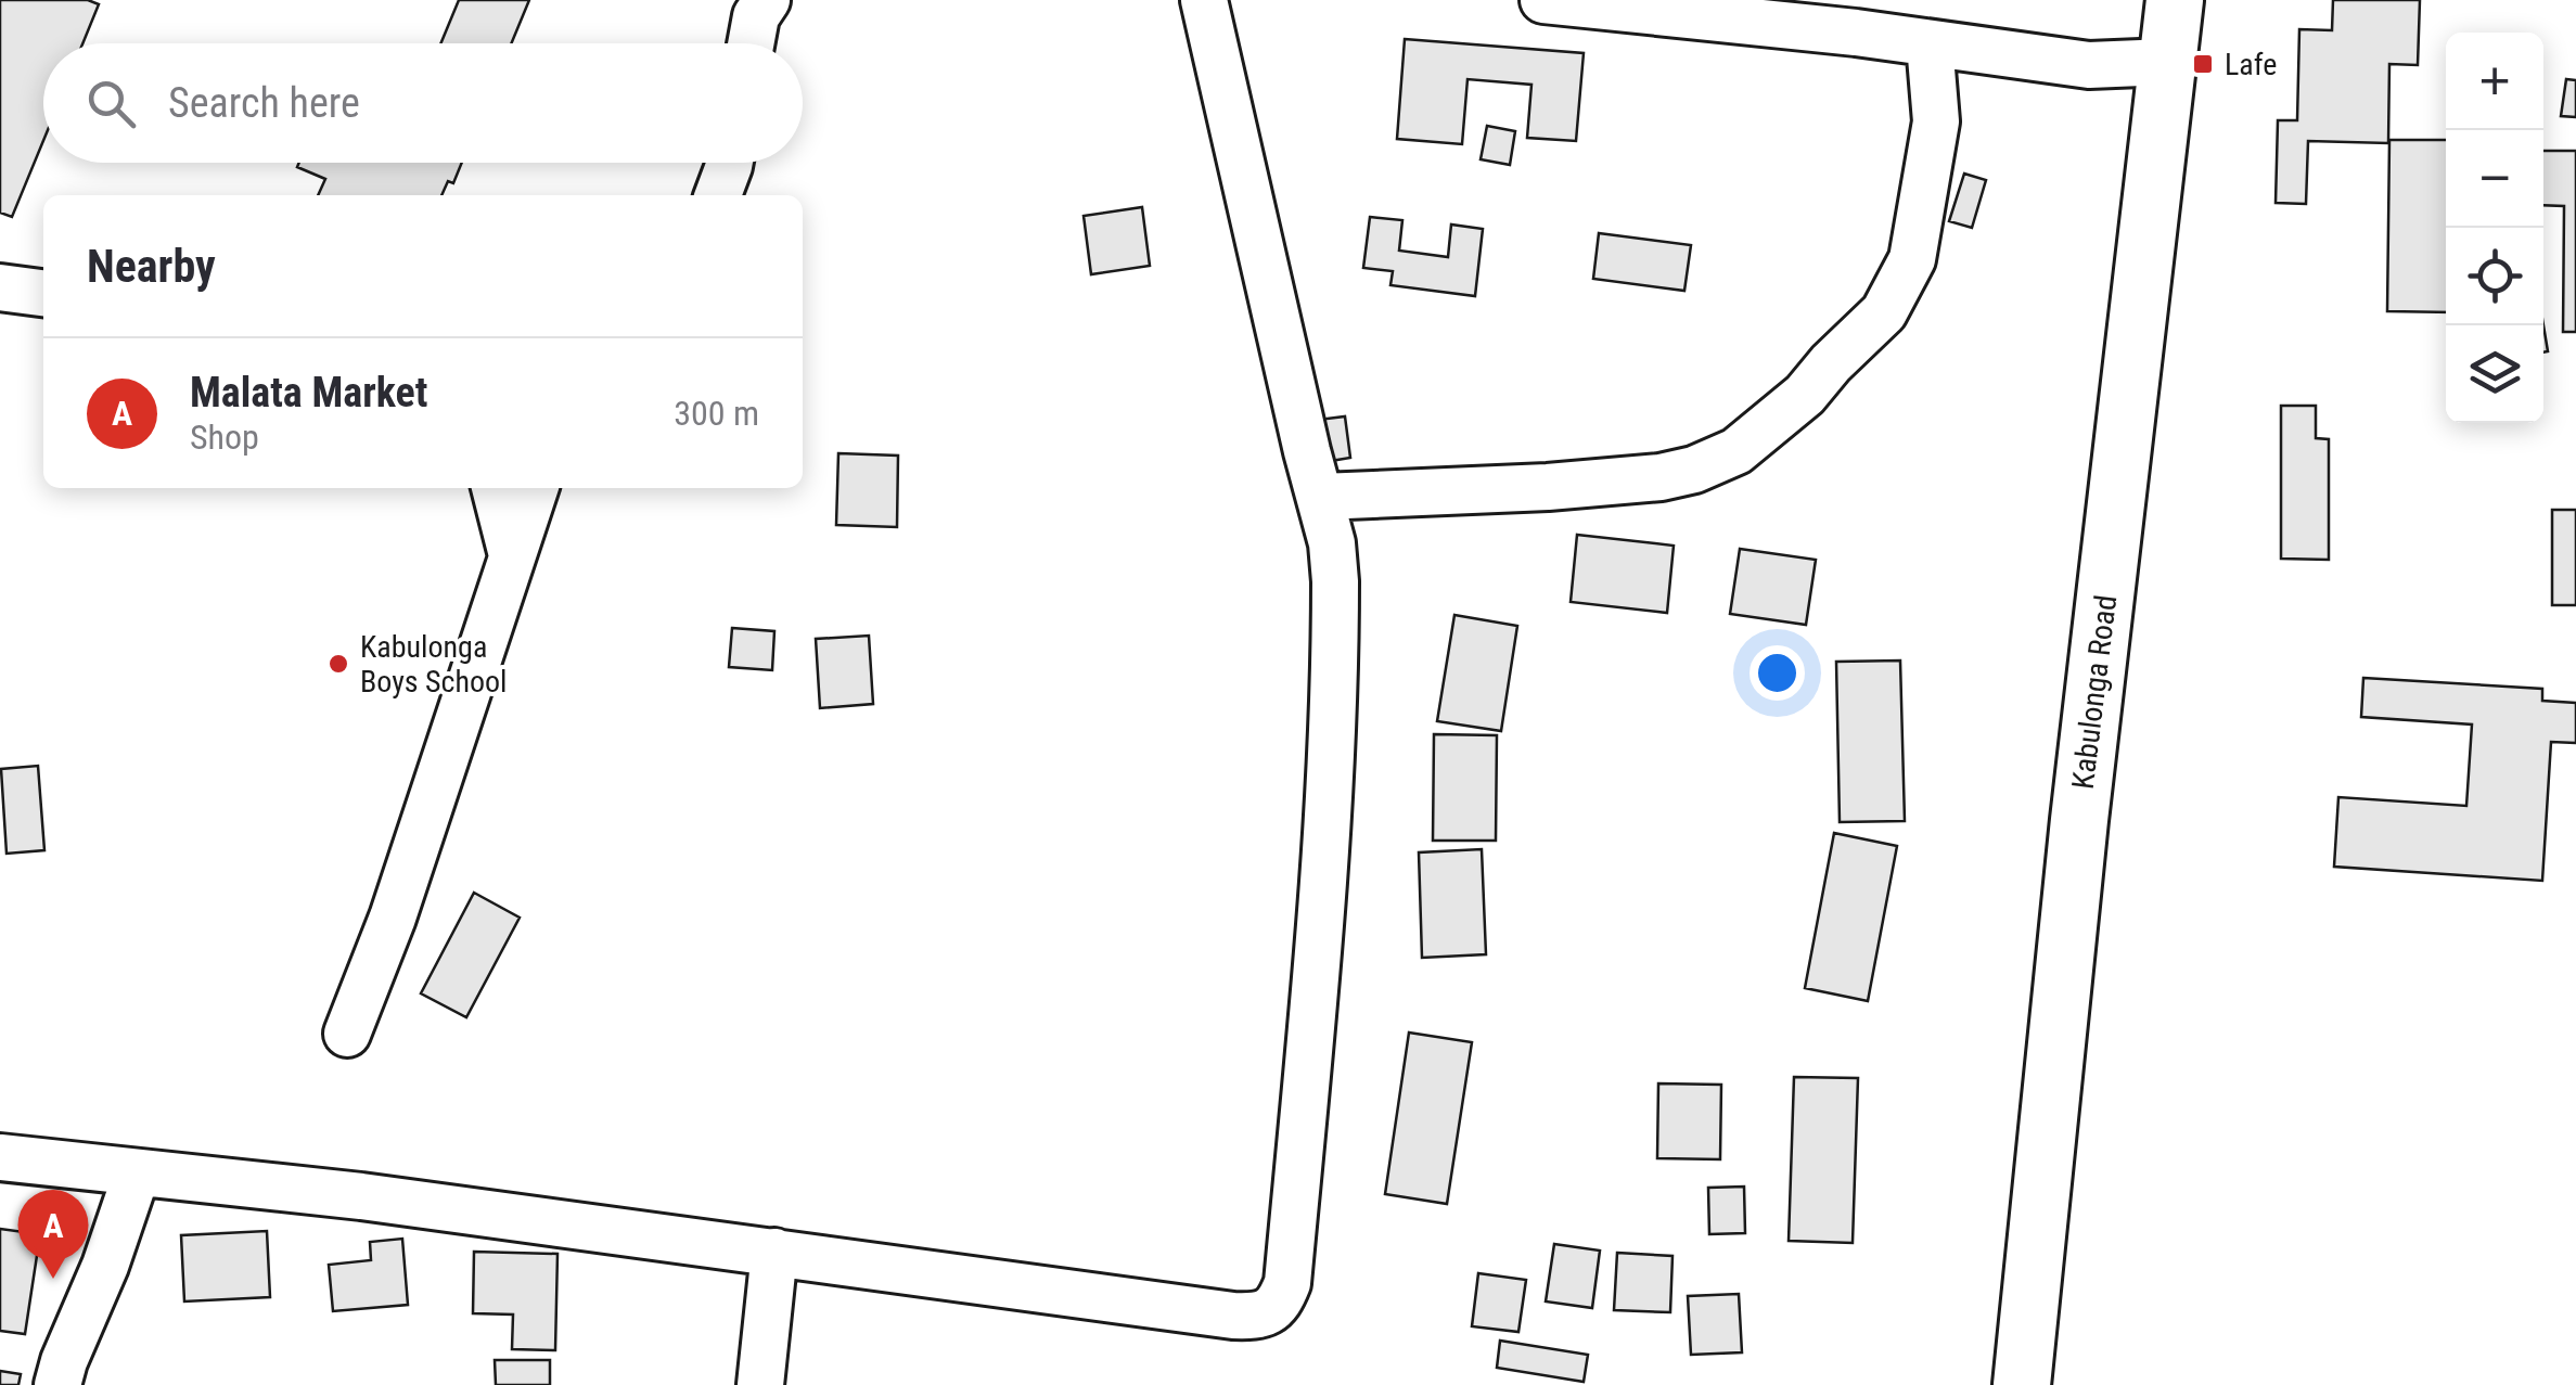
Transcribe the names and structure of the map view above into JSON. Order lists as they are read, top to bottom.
{
  "streets": {
    "main road": ["Kabulonga Road"]
  },
  "places": {
    "transit": ["Lafe"],
    "other": ["Kabulonga Boys School"]
  },
  "page": {
    "map_buttons": ["+", "−"],
    "search": "Search here",
    "heading": "Nearby",
    "list": [
      {
        "mark": "A",
        "name": "Malata Market",
        "note": "Shop",
        "value": "300 m"
      }
    ],
    "pins": "A"
  }
}
